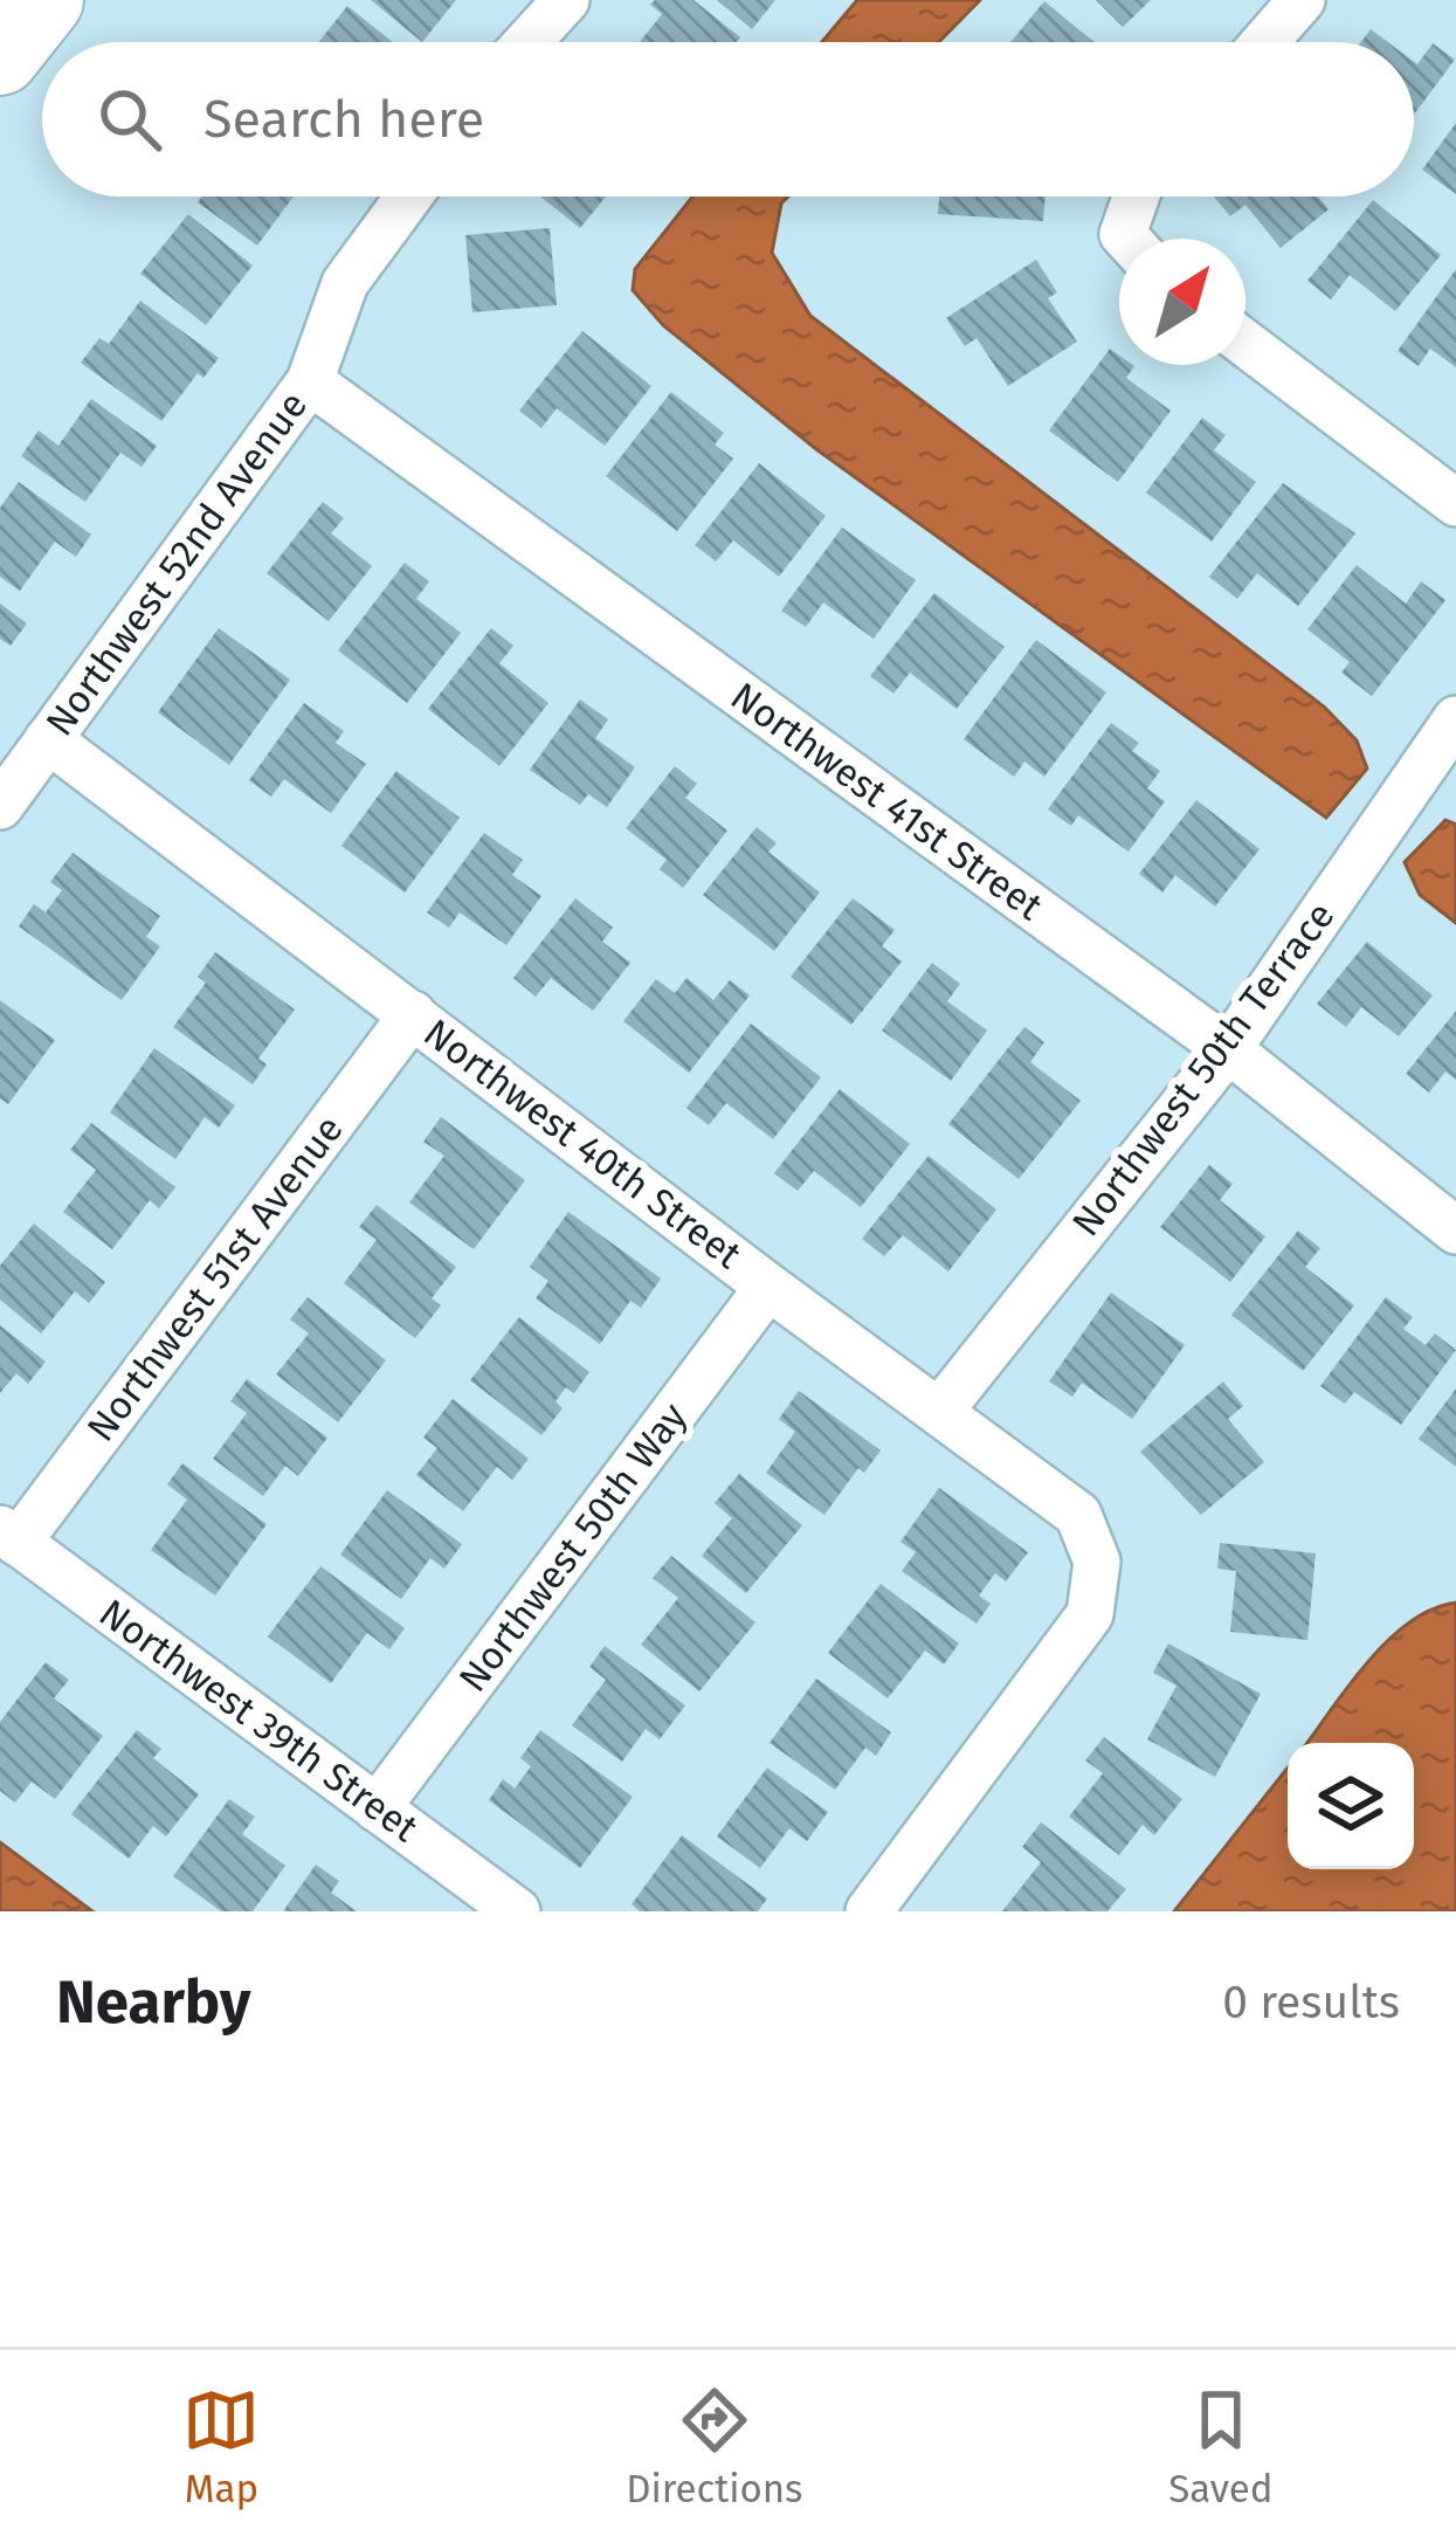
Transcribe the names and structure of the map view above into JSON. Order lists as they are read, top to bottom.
{
  "streets": {
    "street": [
      "Northwest 52nd Avenue",
      "Northwest 41st Street",
      "Northwest 50th Terrace",
      "Northwest 40th Street",
      "Northwest 51st Avenue",
      "Northwest 50th Way",
      "Northwest 39th Street"
    ]
  },
  "crossings": [
    ["Northwest 52nd Avenue", "Northwest 41st Street"],
    ["Northwest 52nd Avenue", "Northwest 40th Street"],
    ["Northwest 41st Street", "Northwest 50th Terrace"],
    ["Northwest 50th Terrace", "Northwest 40th Street"],
    ["Northwest 40th Street", "Northwest 51st Avenue"],
    ["Northwest 40th Street", "Northwest 50th Way"],
    ["Northwest 51st Avenue", "Northwest 39th Street"],
    ["Northwest 50th Way", "Northwest 39th Street"]
  ],
  "north": "top right",
  "page": {
    "search": "Search here",
    "heading": ["Nearby", "0 results"],
    "nav": ["Map", "Directions", "Saved"]
  }
}
